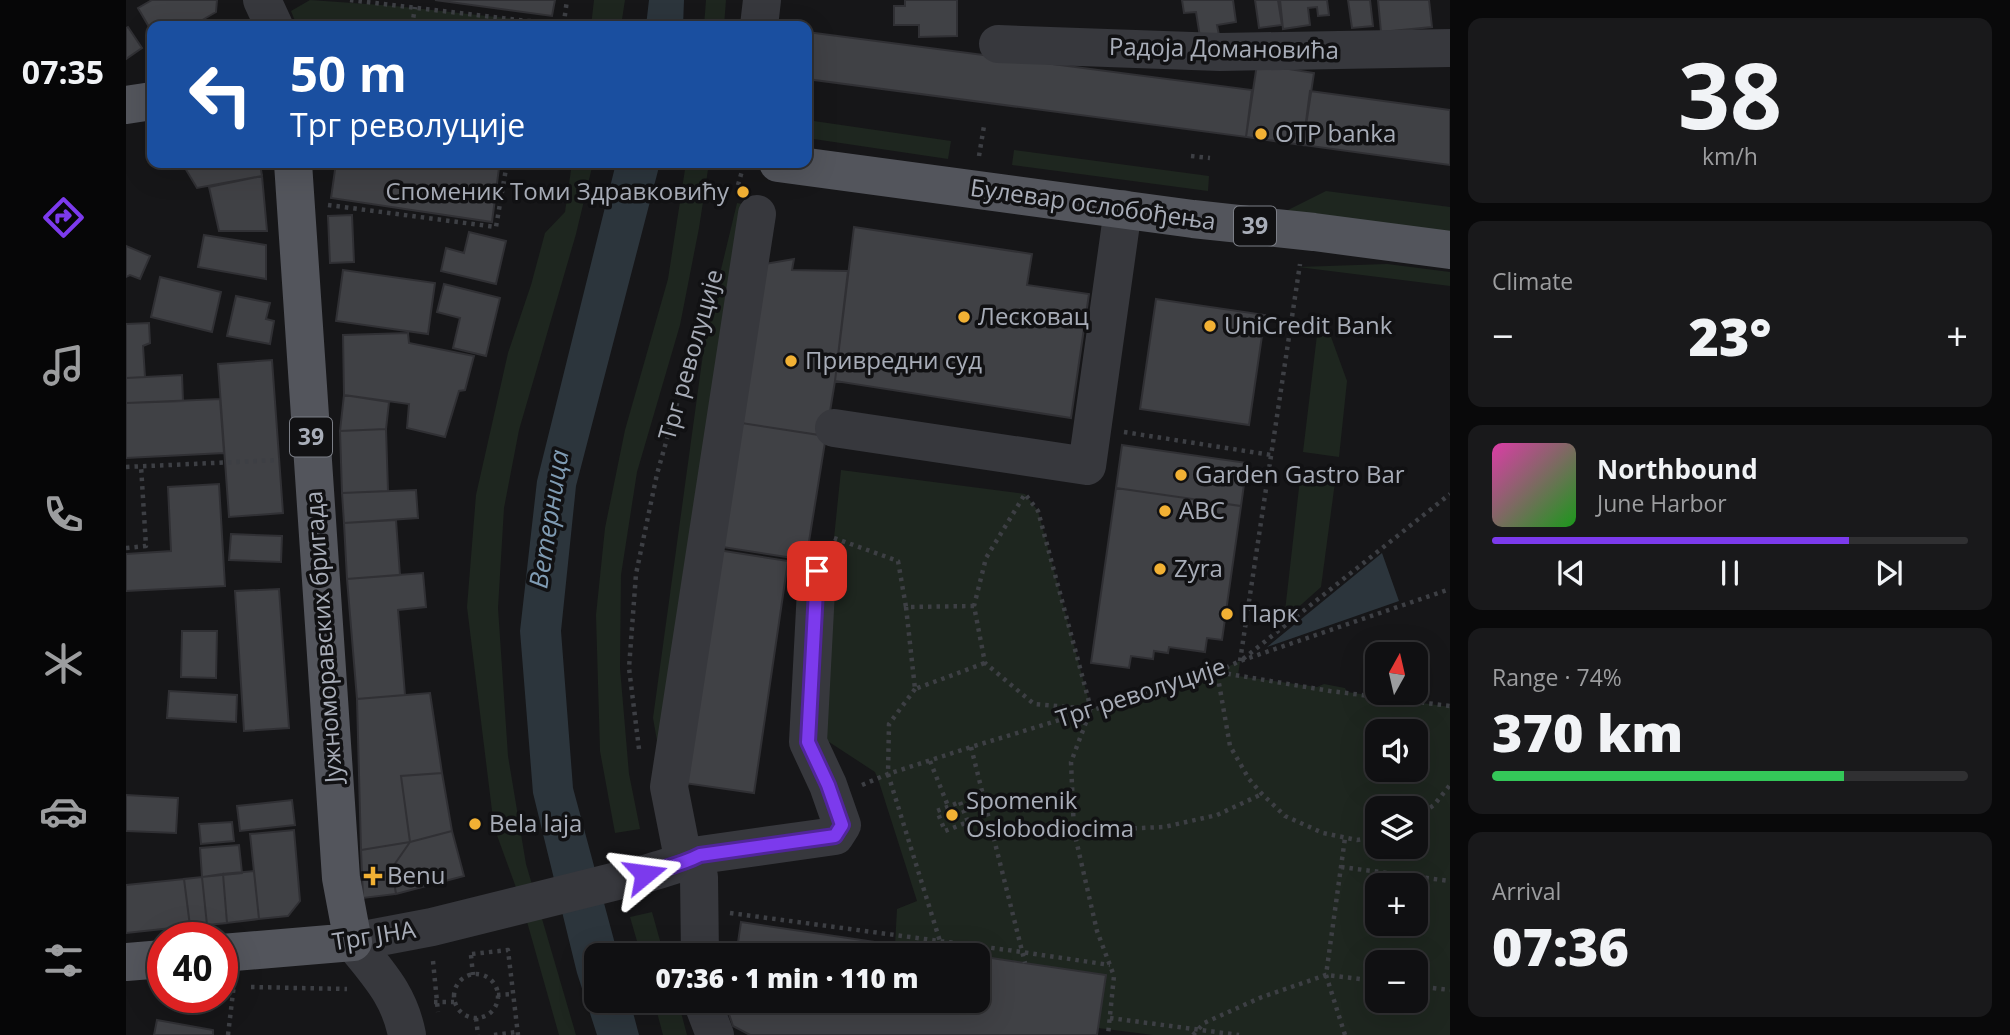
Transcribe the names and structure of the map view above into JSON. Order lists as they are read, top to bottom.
{
  "streets": {
    "main road": [
      "Булевар ослобођења",
      "39",
      "Јужноморавских бригада",
      "Трг ЈНА"
    ],
    "street": ["Радоја Домановића"],
    "path": ["Трг револуције"]
  },
  "crossings": [
    ["Јужноморавских бригада", "Трг ЈНА"]
  ],
  "water": ["Ветерница"],
  "places": {
    "other": [
      "OTP banka",
      "Споменик Томи Здравковићу",
      "Лесковац",
      "UniCredit Bank",
      "Привредни суд",
      "Garden Gastro Bar",
      "ABC",
      "Zyra",
      "Парк",
      "Spomenik Oslobodiocima",
      "Bela laja"
    ],
    "health": ["Benu"]
  },
  "north": "top",
  "page": {
    "tabs": "07:35",
    "tile": [
      ["38", "km/h"],
      "Climate",
      ["Range · 74%", "370 km"],
      ["Arrival", "07:36"]
    ],
    "turn": ["50 m", "Трг револуције"],
    "heat": ["−", "23°", "+"],
    "song": ["Northbound", "June Harbor"],
    "map_buttons": ["+", "−"],
    "limit": "40",
    "trip": "07:36 · 1 min · 110 m"
  }
}
